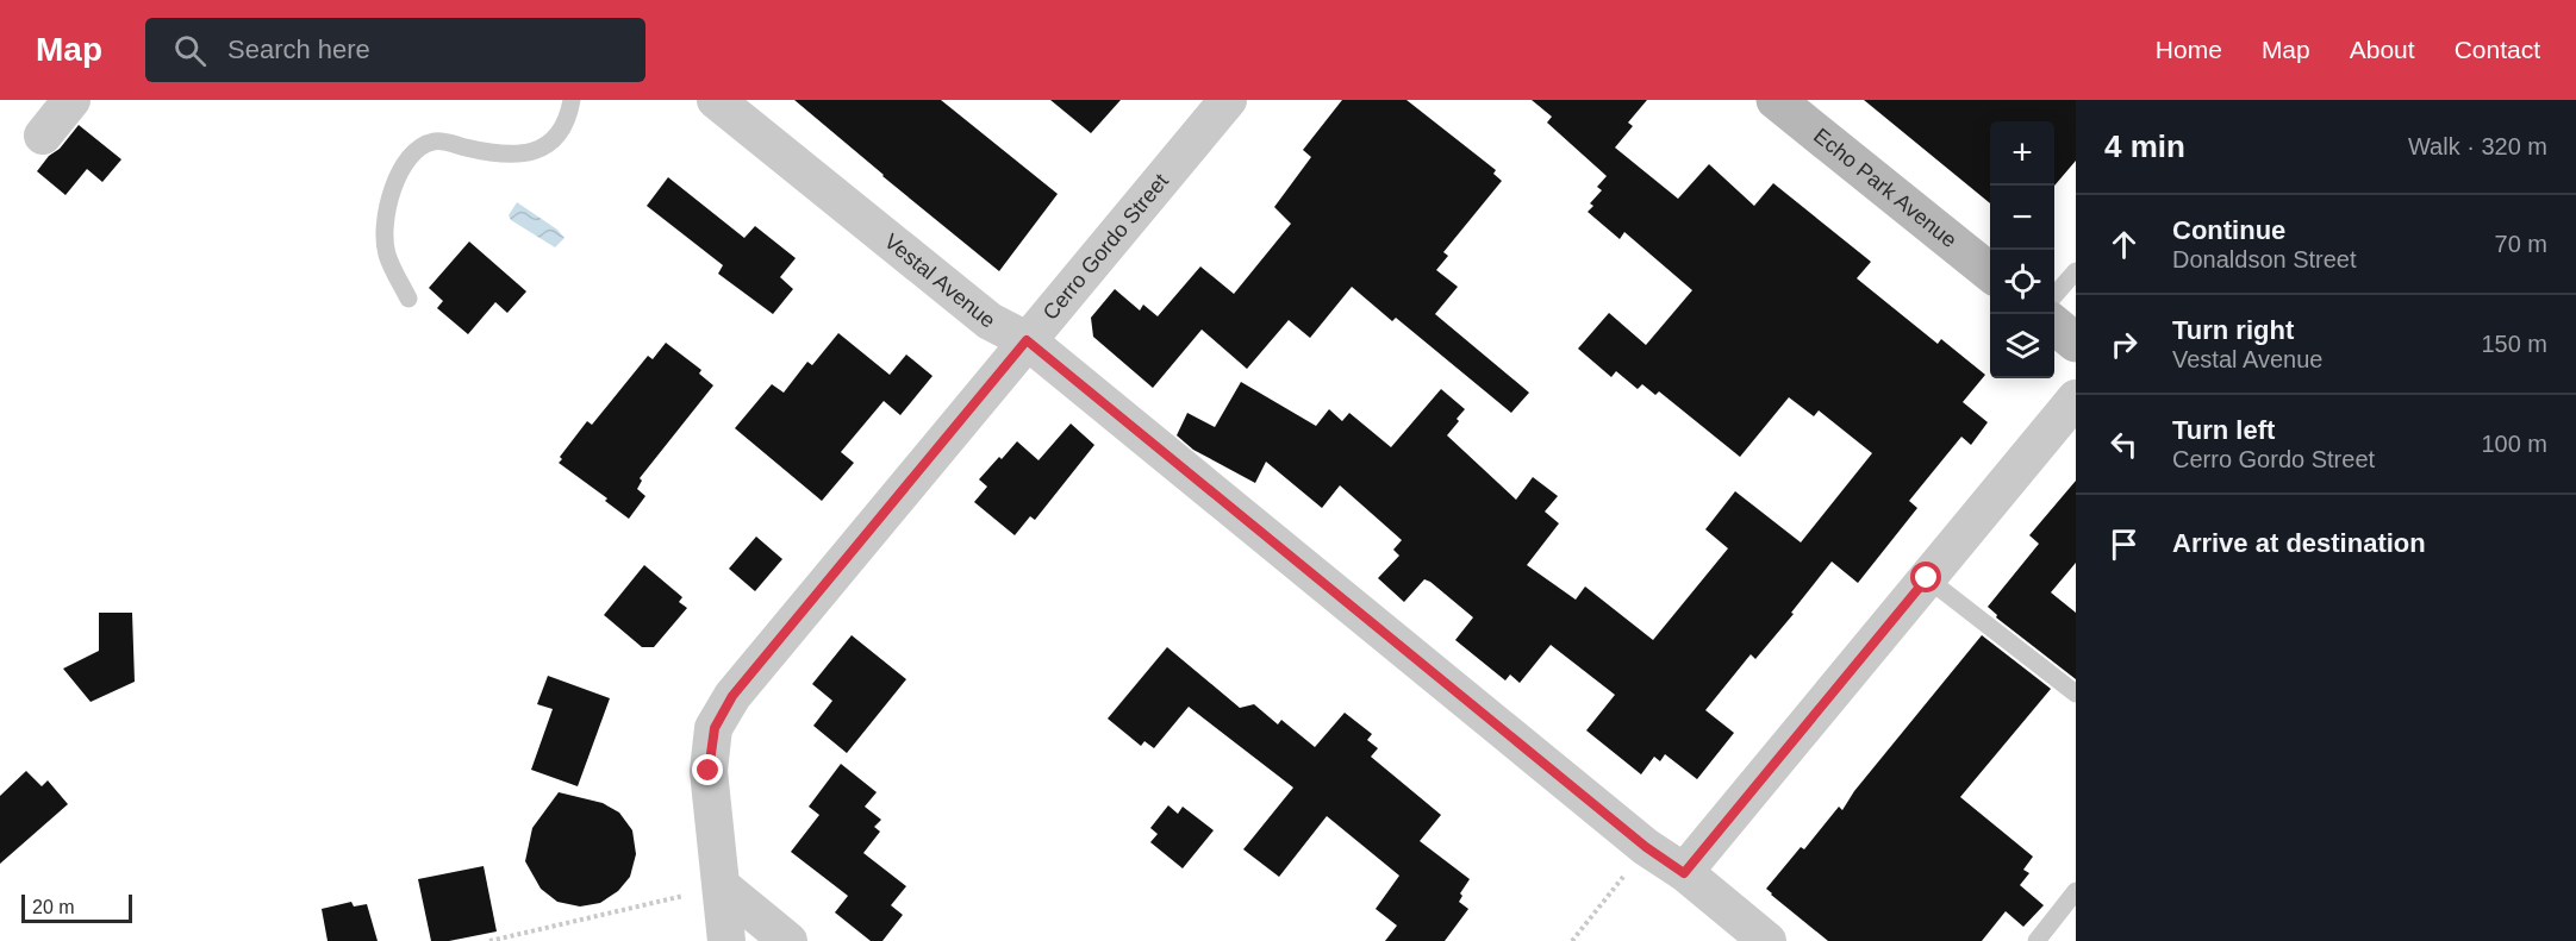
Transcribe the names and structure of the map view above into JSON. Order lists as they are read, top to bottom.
{
  "streets": {
    "street": ["Echo Park Avenue", "Cerro Gordo Street", "Vestal Avenue"]
  },
  "crossings": [
    ["Cerro Gordo Street", "Vestal Avenue"]
  ],
  "scale_bar": "20 m",
  "page": {
    "header": "Map",
    "search": "Search here",
    "nav": [
      "Home",
      "Map",
      "About",
      "Contact"
    ],
    "heading": ["4 min", "Walk · 320 m"],
    "map_buttons": ["+", "−"],
    "list": [
      ["Continue", "Donaldson Street", "70 m"],
      ["Turn right", "Vestal Avenue", "150 m"],
      ["Turn left", "Cerro Gordo Street", "100 m"],
      "Arrive at destination"
    ],
    "scale": "20 m"
  }
}
